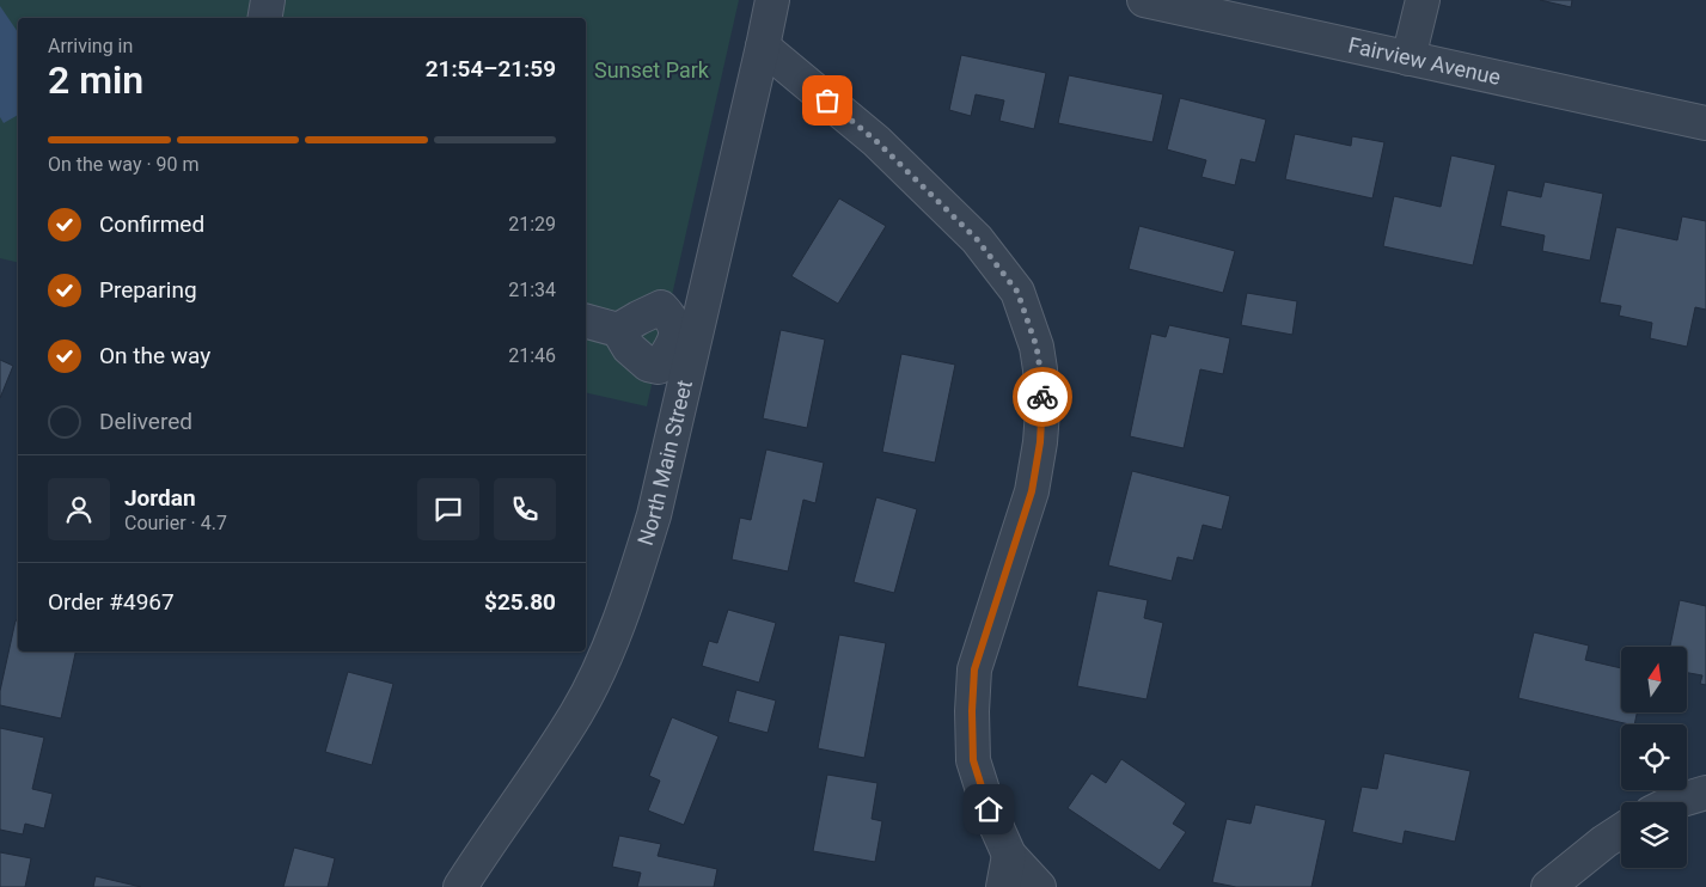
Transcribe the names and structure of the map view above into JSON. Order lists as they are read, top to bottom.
{
  "streets": {
    "street": ["Fairview Avenue", "North Main Street"]
  },
  "parks": ["Sunset Park"],
  "north": "top",
  "page": {
    "heading": ["2 min", "Arriving in", "21:54–21:59"],
    "panel": [
      "Jordan",
      "Courier · 4.7",
      "Order #4967",
      "$25.80"
    ],
    "bar": "On the way · 90 m",
    "list": [
      ["Confirmed", "21:29"],
      ["Preparing", "21:34"],
      ["On the way", "21:46"],
      "Delivered"
    ]
  }
}
